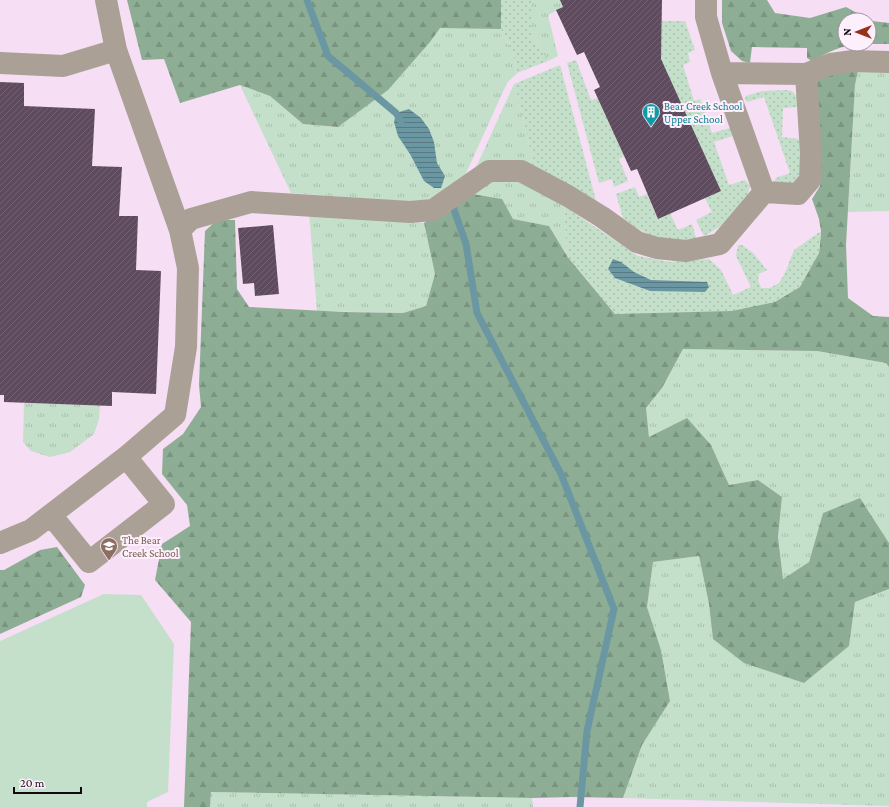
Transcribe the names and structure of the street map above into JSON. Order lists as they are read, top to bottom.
{
  "places": {
    "building": ["Bear Creek School Upper School"],
    "school or university": ["The Bear Creek School"]
  },
  "scale_bar": "20 m",
  "north": "left"
}
